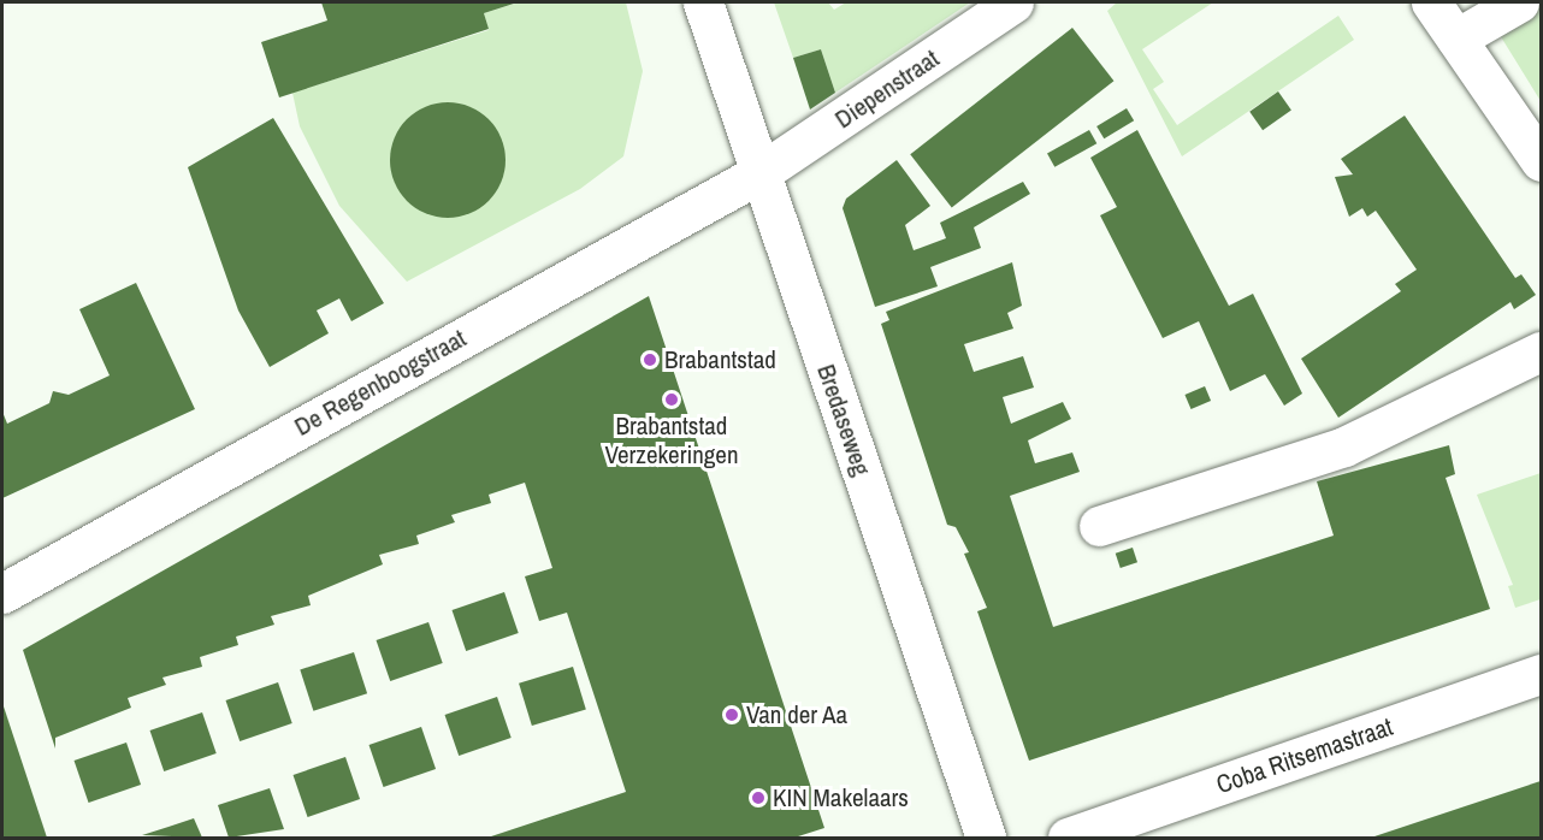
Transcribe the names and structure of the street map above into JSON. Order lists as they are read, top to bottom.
{
  "streets": {
    "street": [
      "Diepenstraat",
      "De Regenboogstraat",
      "Bredaseweg",
      "Coba Ritsemastraat"
    ]
  },
  "crossings": [
    ["Diepenstraat", "De Regenboogstraat"],
    ["Diepenstraat", "Bredaseweg"],
    ["De Regenboogstraat", "Bredaseweg"]
  ],
  "places": [
    "Brabantstad",
    "Brabantstad Verzekeringen",
    "Van der Aa",
    "KIN Makelaars"
  ]
}
